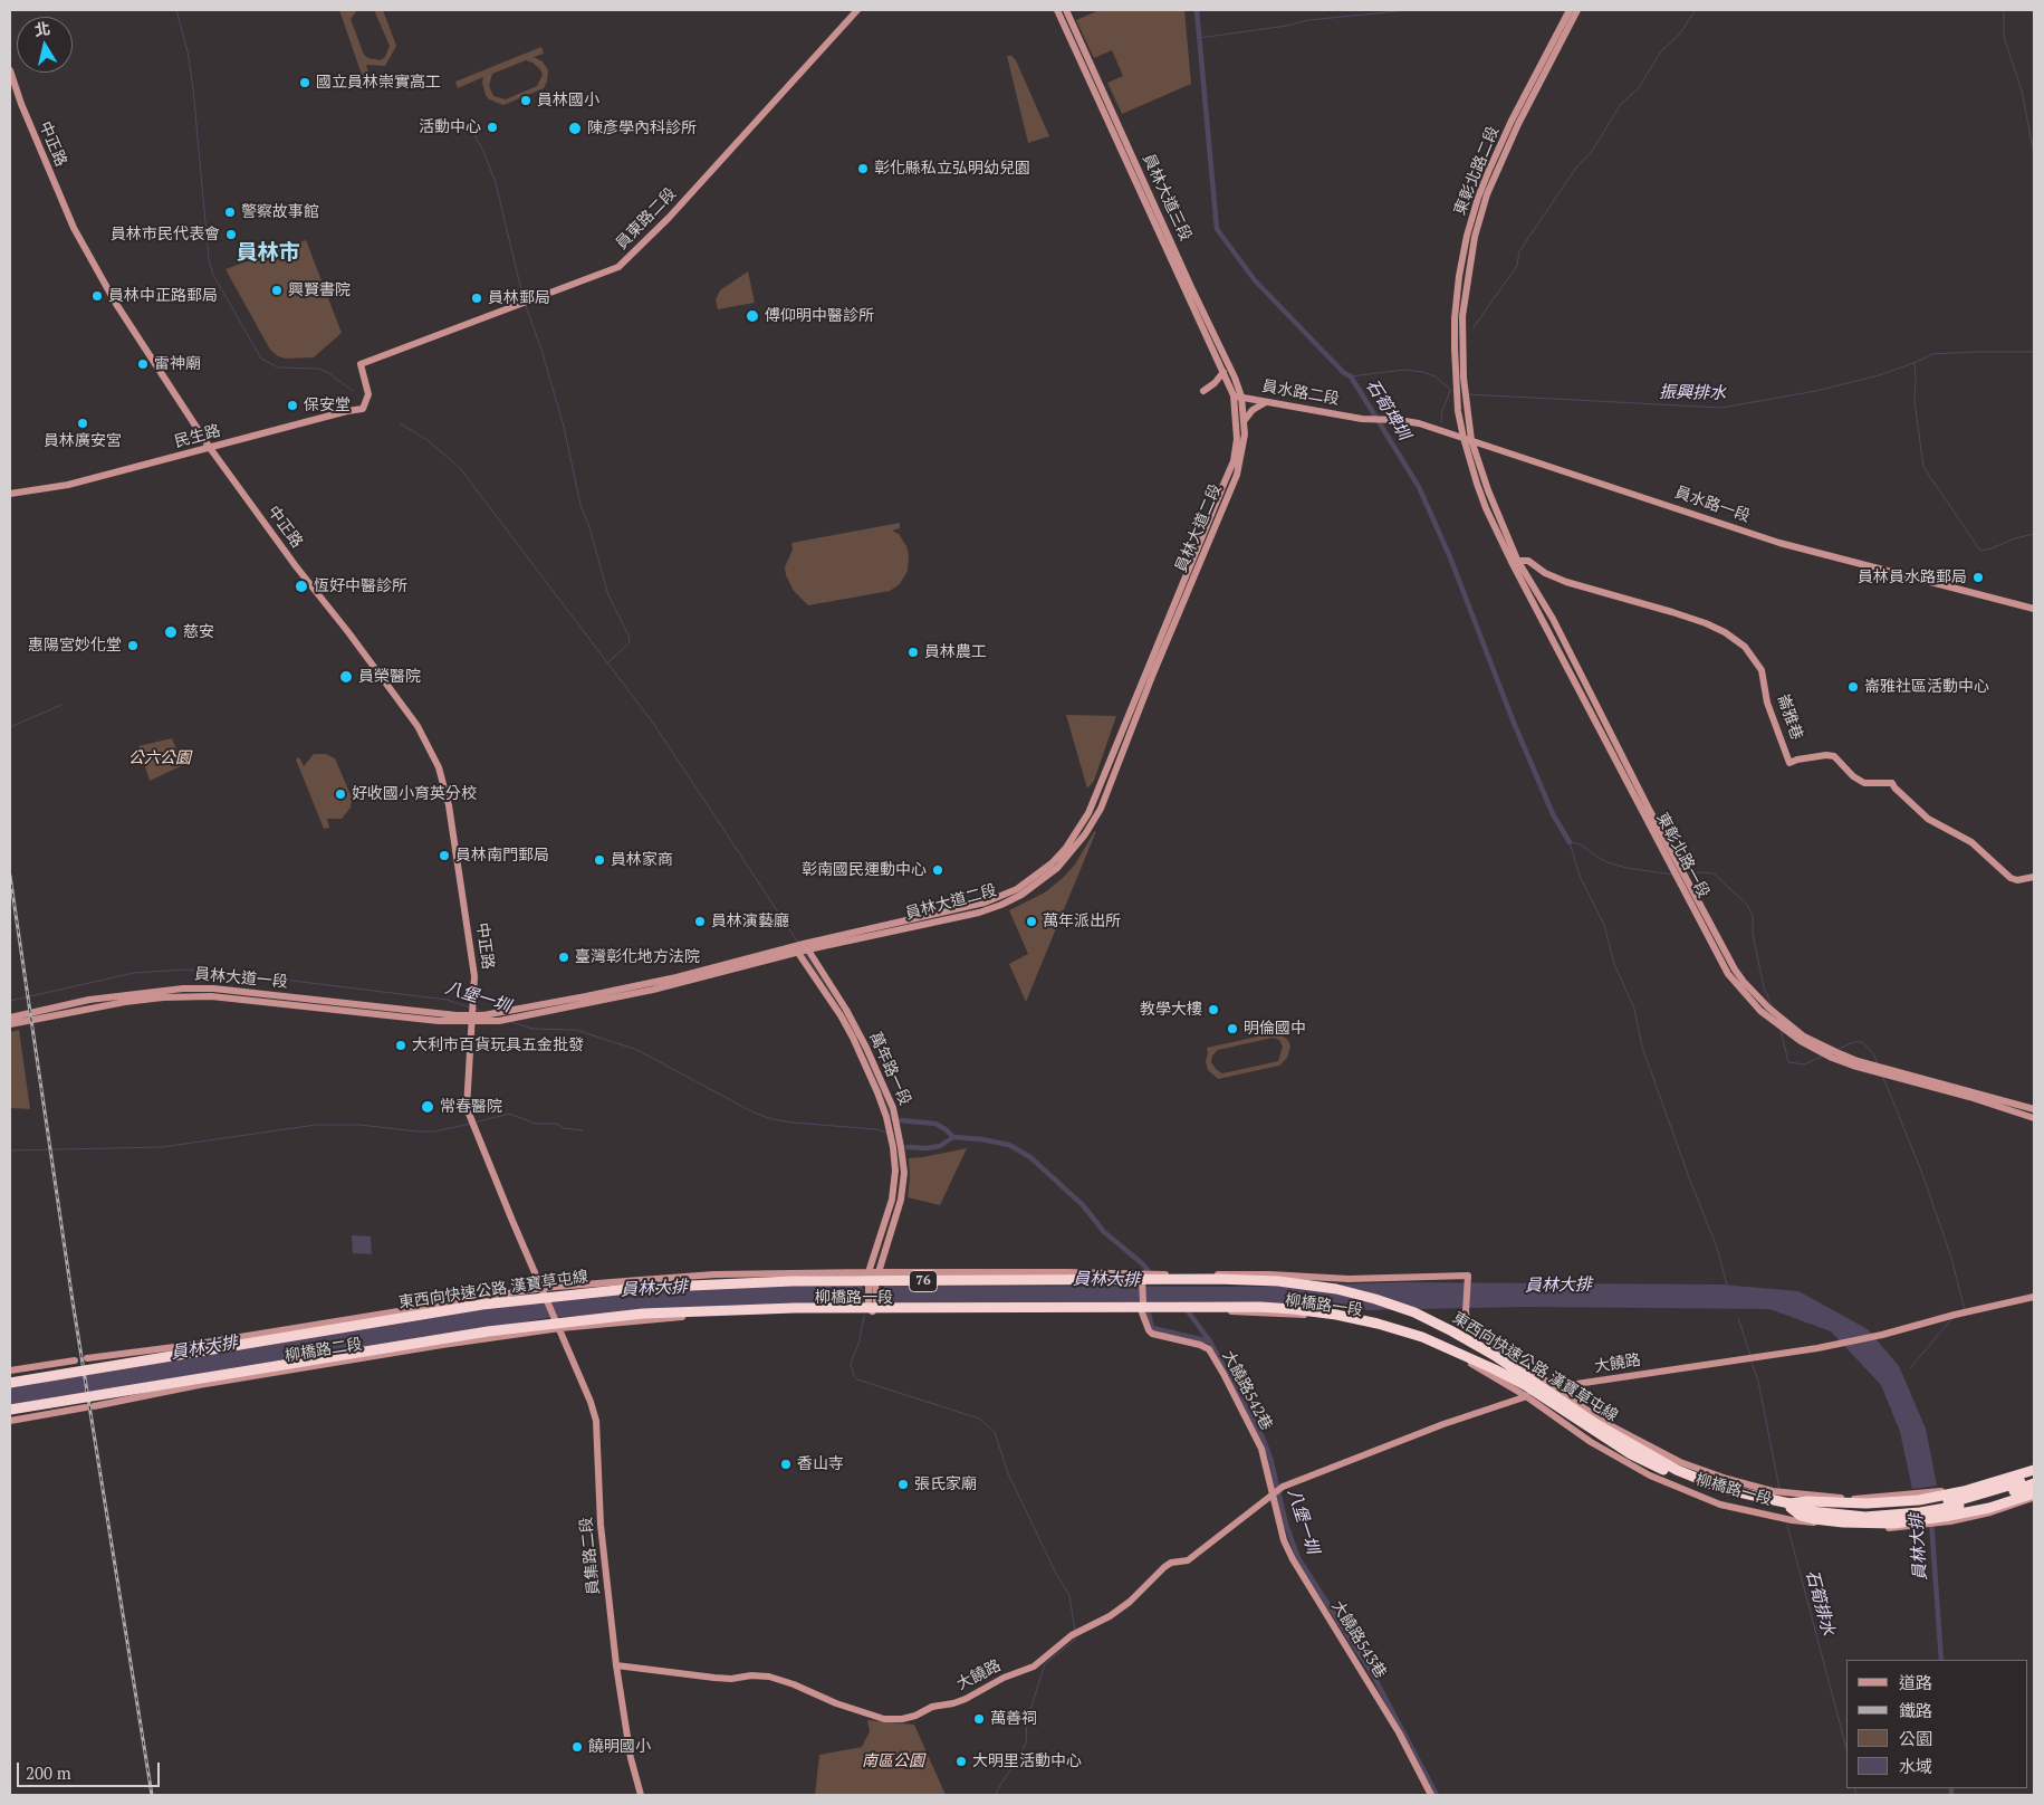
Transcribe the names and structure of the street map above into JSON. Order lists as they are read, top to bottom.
{
  "streets": {
    "highway": ["76", "東西向快速公路 漢寶草屯線"],
    "street": [
      "中正路",
      "東彰北路二段",
      "員林大道三段",
      "員東路二段",
      "員水路二段",
      "民生路",
      "員水路一段",
      "員林大道二段",
      "崙雅巷",
      "東彰北路一段",
      "員林大道一段",
      "萬年路一段",
      "柳橋路一段",
      "柳橋路二段",
      "大饒路",
      "大饒路542巷",
      "員集路二段",
      "大饒路543巷"
    ]
  },
  "crossings": [
    ["中正路", "民生路"],
    ["中正路", "員林大道二段"],
    ["中正路", "員林大道一段"],
    ["員林大道三段", "員水路二段"],
    ["員林大道三段", "員林大道二段"],
    ["員東路二段", "民生路"],
    ["員水路二段", "員水路一段"],
    ["員水路二段", "員林大道二段"],
    ["員水路一段", "東彰北路一段"],
    ["員林大道二段", "員林大道一段"],
    ["員林大道二段", "萬年路一段"],
    ["崙雅巷", "東彰北路一段"],
    ["萬年路一段", "柳橋路一段"],
    ["柳橋路一段", "柳橋路二段"],
    ["柳橋路一段", "大饒路"],
    ["柳橋路一段", "大饒路542巷"],
    ["柳橋路一段", "員集路二段"],
    ["柳橋路二段", "員集路二段"],
    ["大饒路", "大饒路542巷"],
    ["大饒路", "員集路二段"],
    ["大饒路", "大饒路543巷"],
    ["大饒路542巷", "大饒路543巷"]
  ],
  "districts": ["員林市"],
  "water": [
    "振興排水",
    "石筍埤圳",
    "八堡一圳",
    "員林大排",
    "石筍排水"
  ],
  "parks": ["公六公園", "南區公園"],
  "places": [
    "國立員林崇實高工",
    "員林國小",
    "活動中心",
    "陳彥學內科診所",
    "彰化縣私立弘明幼兒園",
    "警察故事館",
    "員林市民代表會",
    "興賢書院",
    "員林中正路郵局",
    "員林郵局",
    "傅仰明中醫診所",
    "雷神廟",
    "保安堂",
    "員林廣安宮",
    "員林員水路郵局",
    "恆好中醫診所",
    "慈安",
    "惠陽宮妙化堂",
    "員林農工",
    "員榮醫院",
    "崙雅社區活動中心",
    "好收國小育英分校",
    "員林南門郵局",
    "員林家商",
    "彰南國民運動中心",
    "員林演藝廳",
    "萬年派出所",
    "臺灣彰化地方法院",
    "教學大樓",
    "明倫國中",
    "大利市百貨玩具五金批發",
    "常春醫院",
    "香山寺",
    "張氏家廟",
    "萬善祠",
    "饒明國小",
    "大明里活動中心"
  ],
  "legend": [
    "道路",
    "鐵路",
    "公園",
    "水域"
  ],
  "scale_bar": "200 m",
  "north": "top"
}
